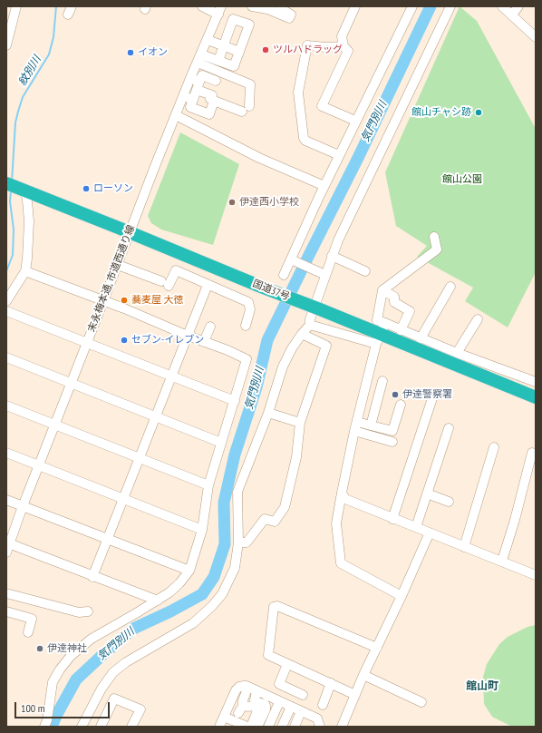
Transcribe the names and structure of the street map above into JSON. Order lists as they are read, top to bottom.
{
  "streets": {
    "highway": ["国道37号"],
    "street": ["末永梅本通, 市道西通り線"]
  },
  "crossings": [
    ["末永梅本通, 市道西通り線", "国道37号"]
  ],
  "districts": ["館山町"],
  "water": ["紋別川", "気門別川"],
  "parks": ["館山公園"],
  "places": [
    "ツルハドラッグ",
    "イオン",
    "館山チャシ跡",
    "ローソン",
    "伊達西小学校",
    "蕎麦屋 大徳",
    "セブン-イレブン",
    "伊達警察署",
    "伊達神社"
  ],
  "scale_bar": "100 m"
}
